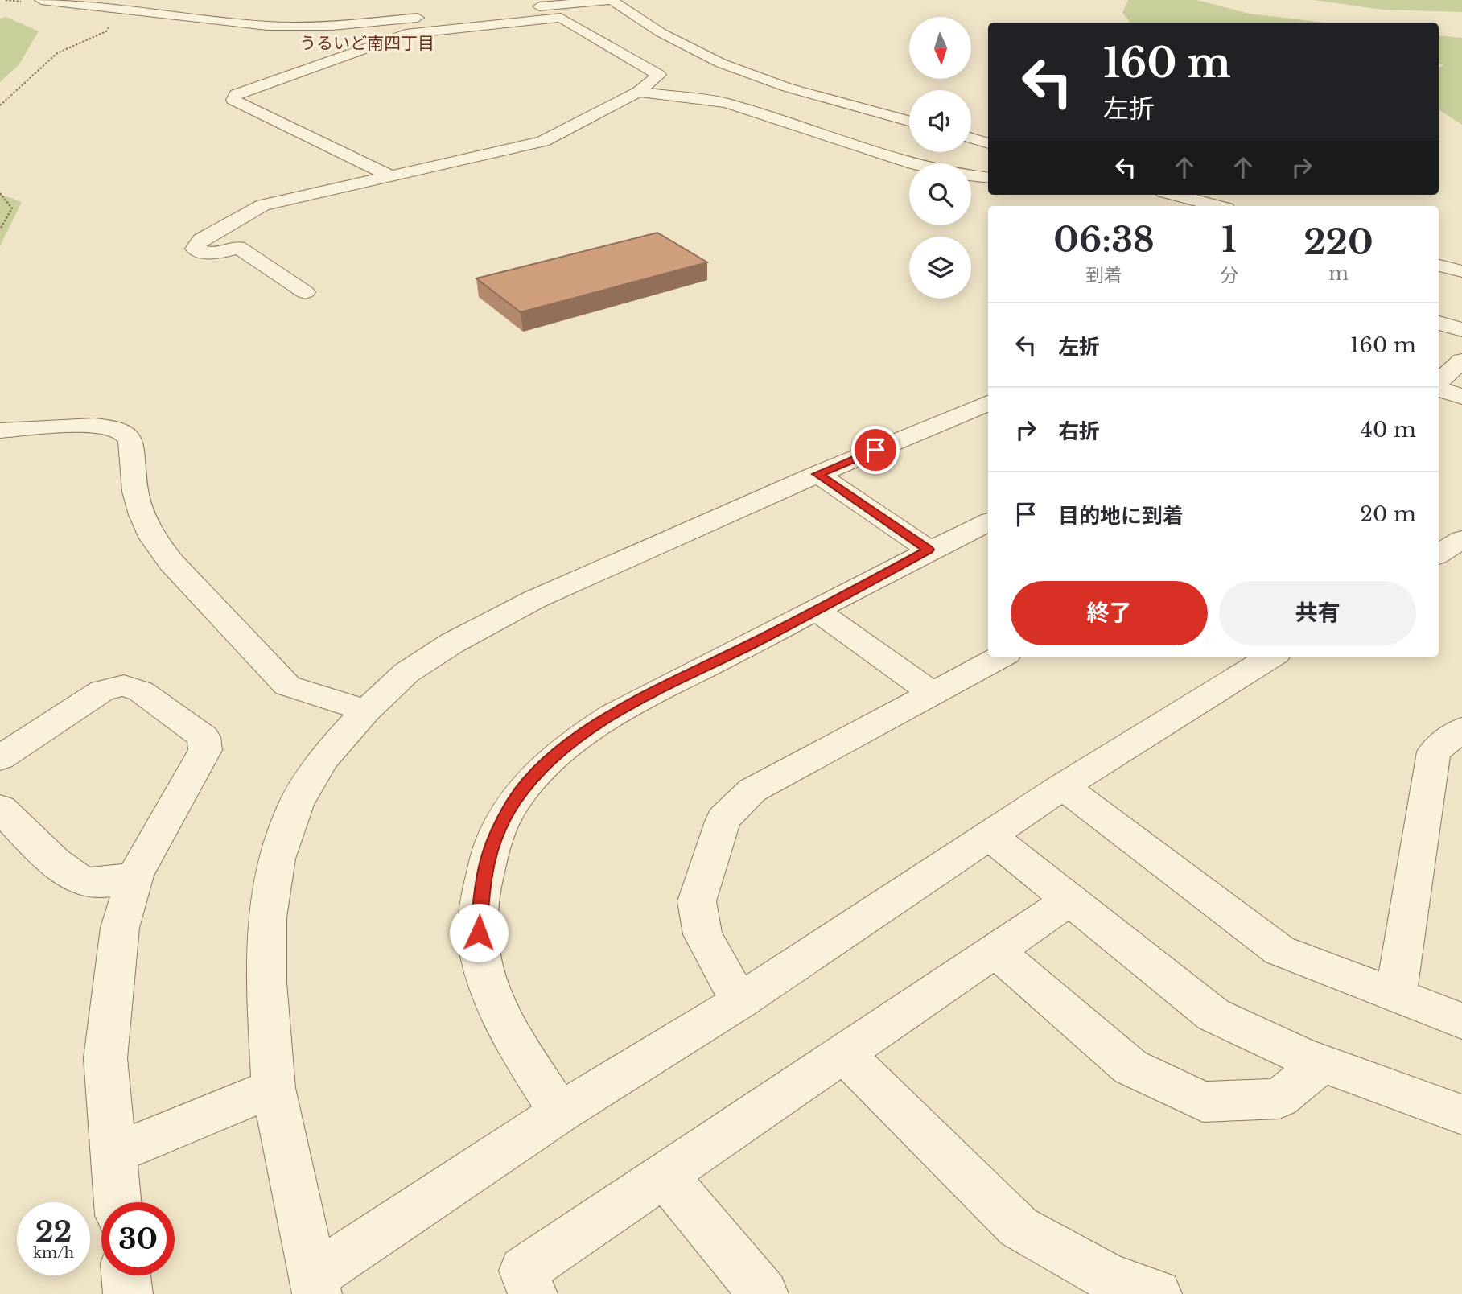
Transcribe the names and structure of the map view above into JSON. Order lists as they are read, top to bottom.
{
  "districts": ["うるいど南四丁目"],
  "north": "bottom",
  "page": {
    "turn": ["160 m", "左折"],
    "eta": [
      "06:38",
      "到着",
      "1",
      "分",
      "220",
      "m"
    ],
    "list": [
      {
        "name": "左折",
        "value": "160 m"
      },
      {
        "name": "右折",
        "value": "40 m"
      },
      {
        "name": "目的地に到着",
        "value": "20 m"
      }
    ],
    "buttons": ["終了", "共有"],
    "speed": "22 km/h",
    "limit": "30"
  }
}
